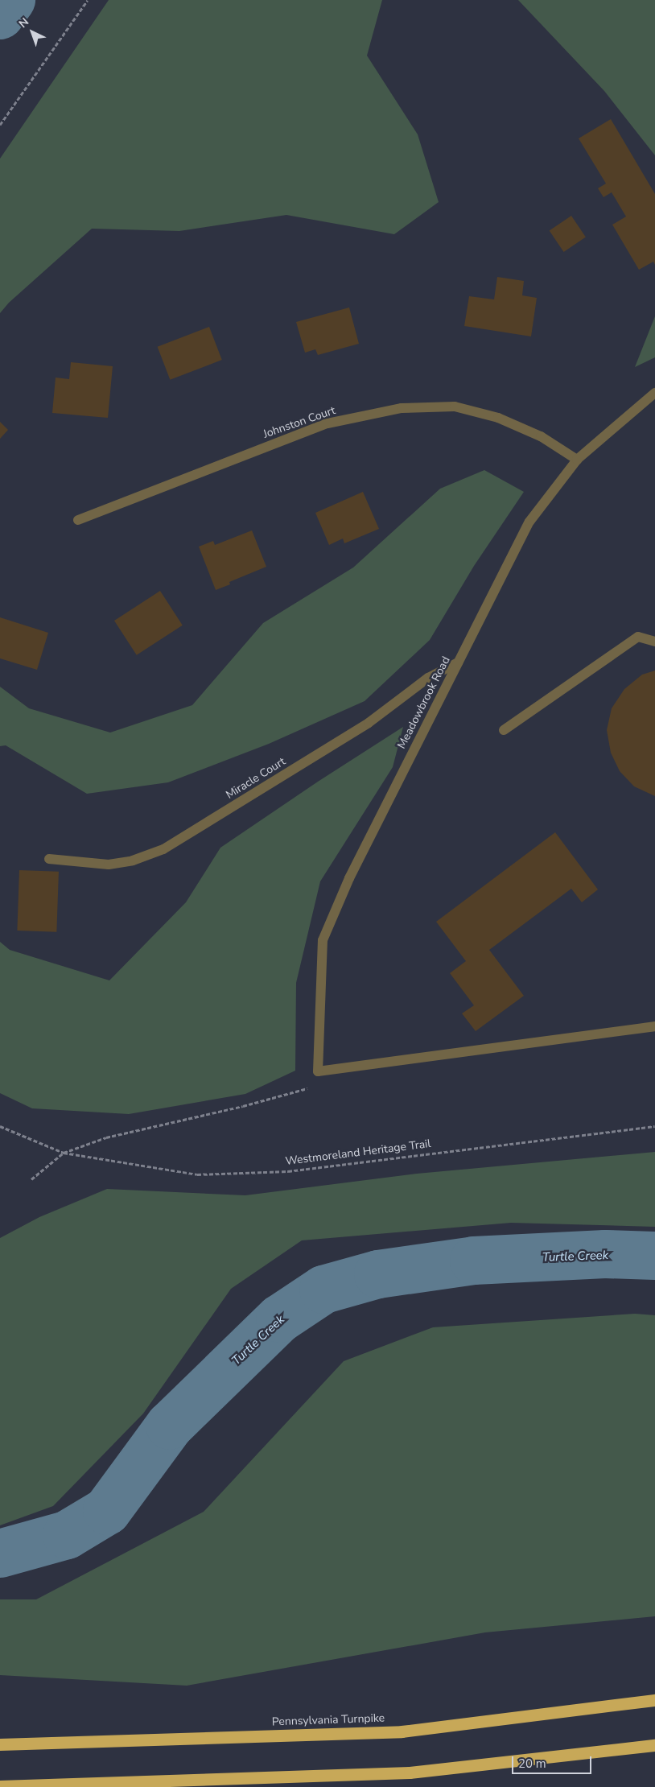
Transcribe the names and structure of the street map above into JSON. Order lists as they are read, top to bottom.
{
  "streets": {
    "highway": ["Pennsylvania Turnpike"],
    "street": ["Johnston Court", "Meadowbrook Road", "Miracle Court"],
    "path": ["Westmoreland Heritage Trail"]
  },
  "crossings": [
    ["Johnston Court", "Meadowbrook Road"],
    ["Meadowbrook Road", "Miracle Court"]
  ],
  "water": ["Turtle Creek"],
  "scale_bar": "20 m",
  "north": "top left"
}
